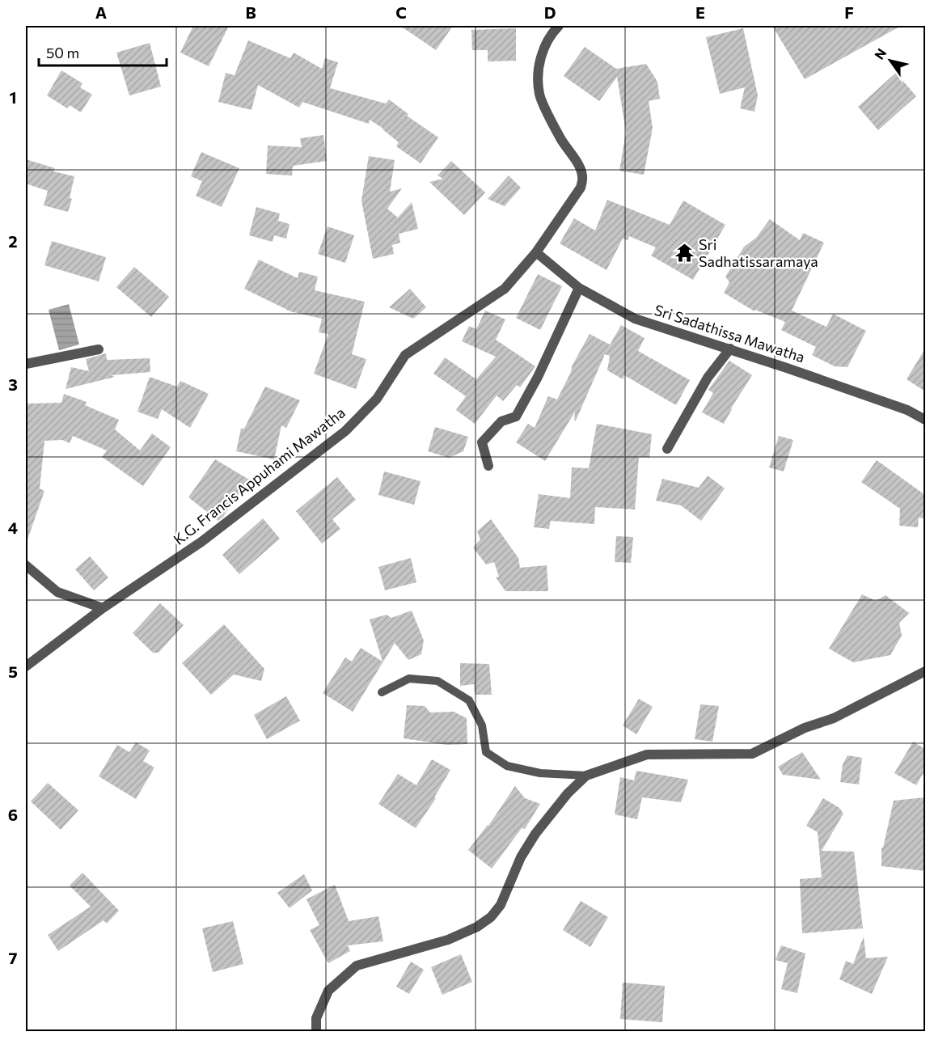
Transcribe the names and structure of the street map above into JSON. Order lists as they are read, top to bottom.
{
  "streets": {
    "street": ["Sri Sadathissa Mawatha", "K.G. Francis Appuhami Mawatha"]
  },
  "crossings": [
    ["Sri Sadathissa Mawatha", "K.G. Francis Appuhami Mawatha"]
  ],
  "places": {
    "temple": ["Sri Sadhatissaramaya"]
  },
  "scale_bar": "50 m",
  "north": "top left",
  "grid": {
    "columns": [
      "A",
      "B",
      "C",
      "D",
      "E",
      "F"
    ],
    "rows": [
      "1",
      "2",
      "3",
      "4",
      "5",
      "6",
      "7"
    ]
  }
}
